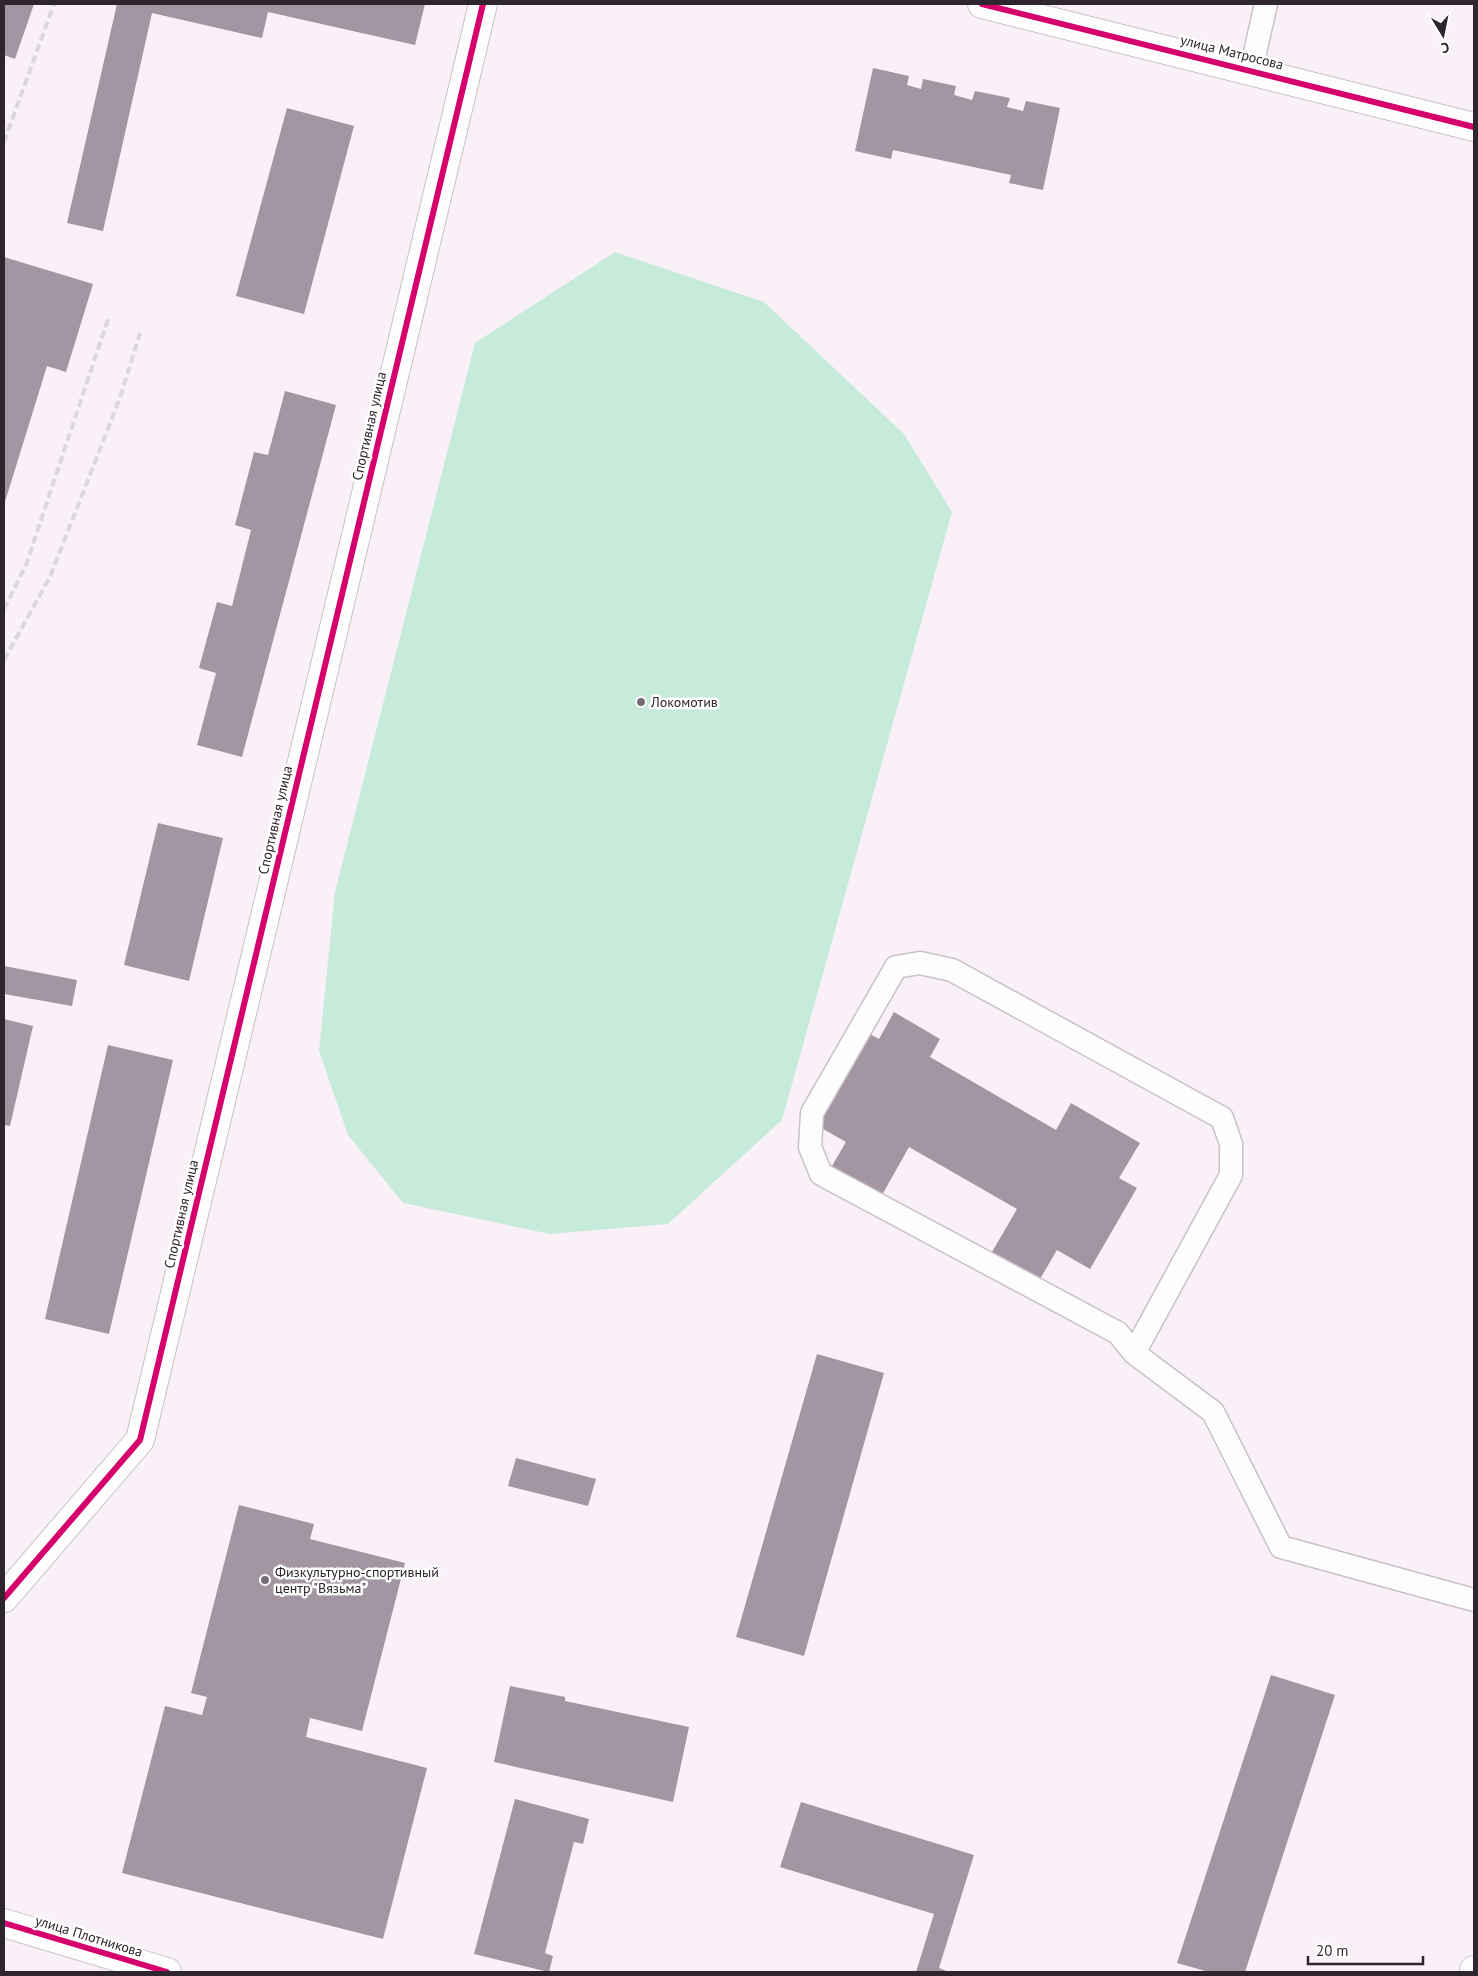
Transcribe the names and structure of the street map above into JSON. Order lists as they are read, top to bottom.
{
  "streets": {
    "street": ["улица Матросова", "Спортивная улица", "улица Плотникова"]
  },
  "places": ["Локомотив", "Физкультурно-спортивный центр \"Вязьма\""],
  "scale_bar": "20 m",
  "north": "bottom"
}
